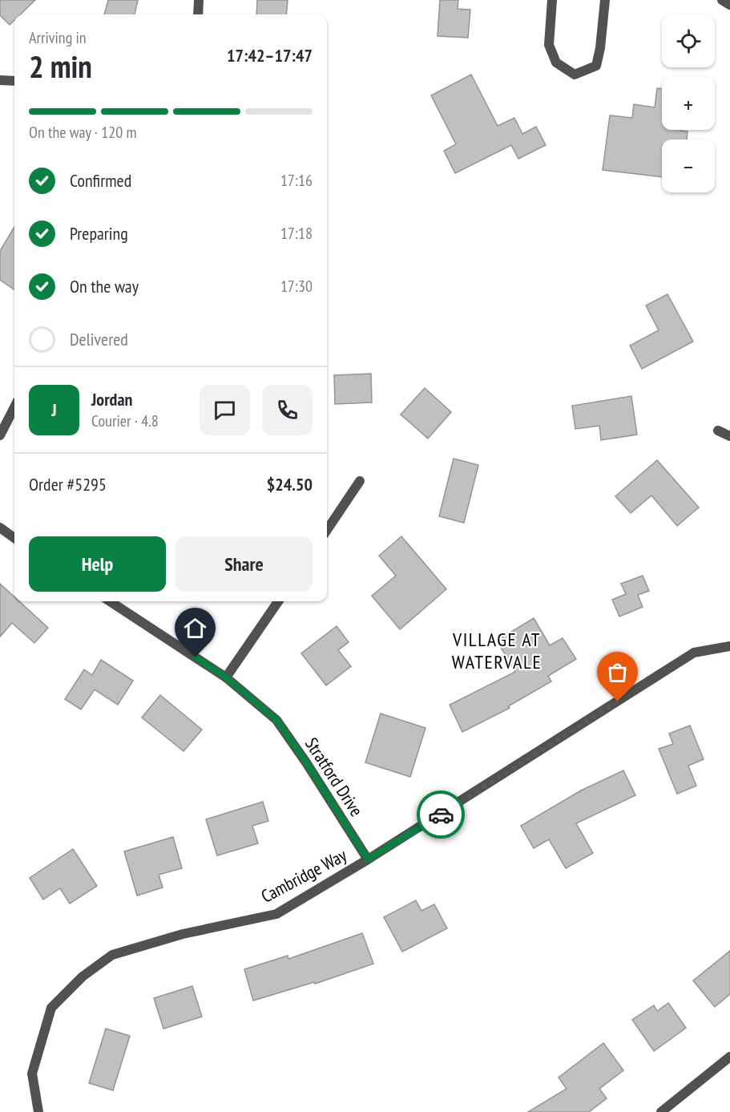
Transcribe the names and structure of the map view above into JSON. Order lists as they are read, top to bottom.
{
  "streets": {
    "street": ["Stratford Drive", "Cambridge Way"]
  },
  "crossings": [
    ["Stratford Drive", "Cambridge Way"]
  ],
  "districts": ["VILLAGE AT WATERVALE"],
  "page": {
    "map_buttons": ["+", "−"],
    "heading": ["2 min", "Arriving in", "17:42–17:47"],
    "panel": [
      "Jordan",
      "Courier · 4.8",
      "Order #5295",
      "$24.50"
    ],
    "bar": "On the way · 120 m",
    "list": [
      ["Confirmed", "17:16"],
      ["Preparing", "17:18"],
      ["On the way", "17:30"],
      "Delivered"
    ],
    "round": "J",
    "buttons": ["Help", "Share"]
  }
}
